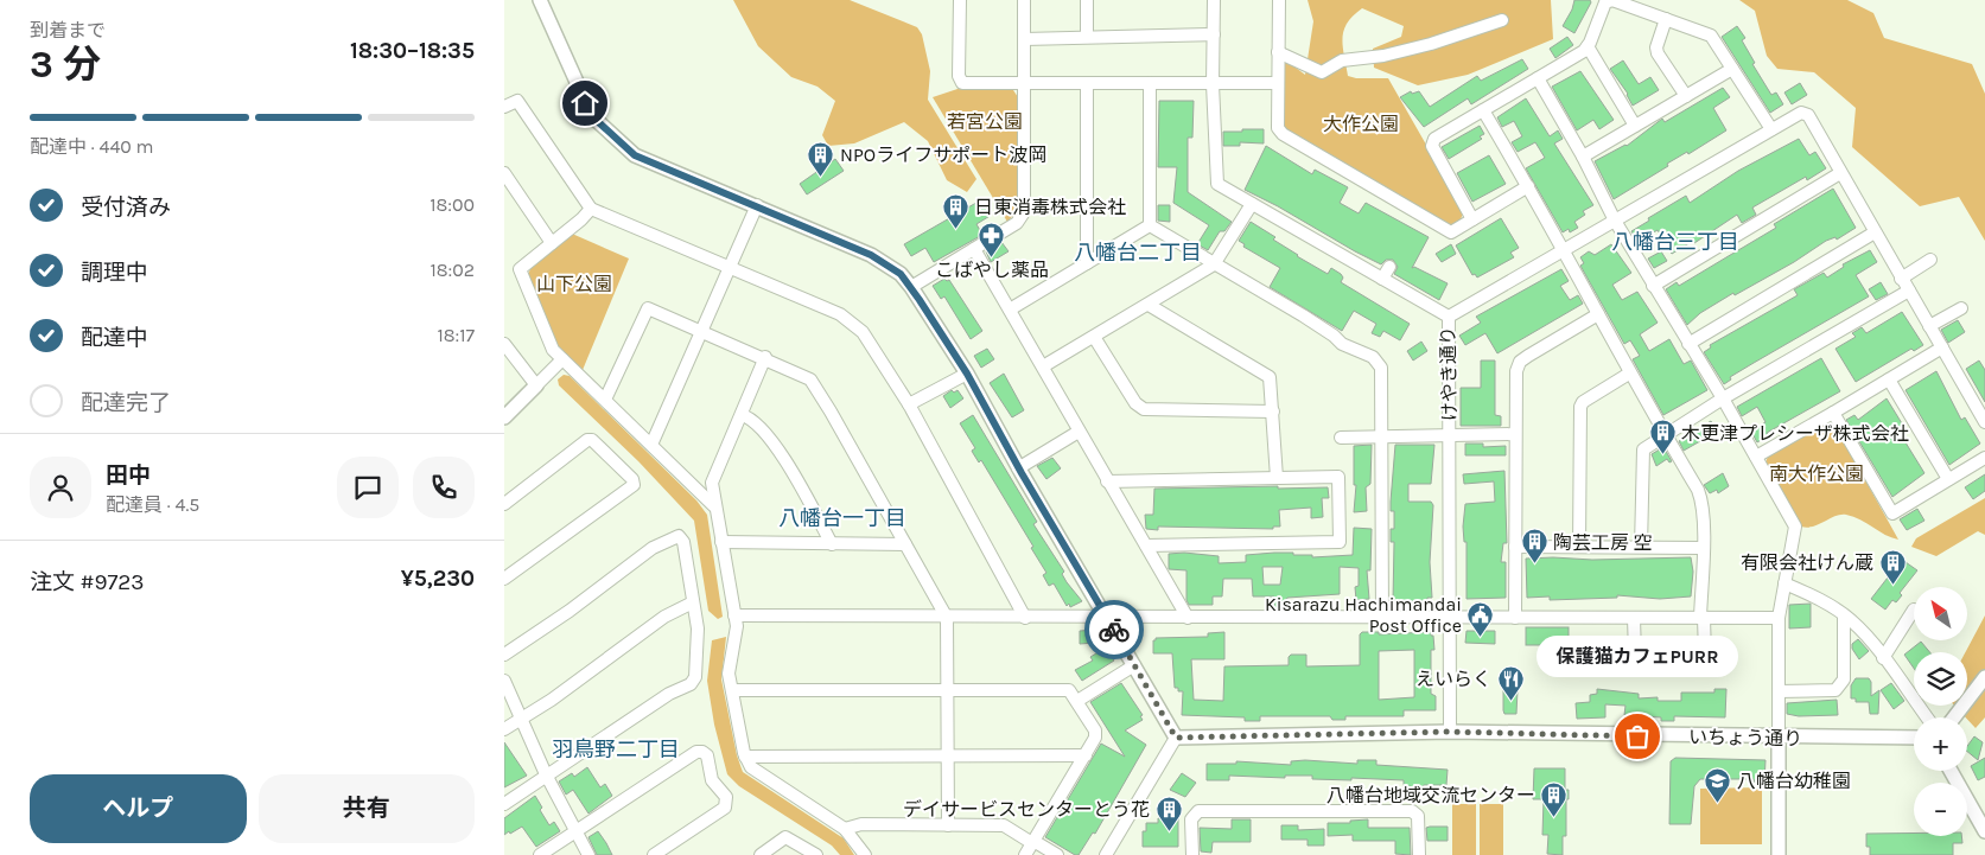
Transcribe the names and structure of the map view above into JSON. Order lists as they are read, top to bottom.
{
  "streets": {
    "street": ["けやき通り", "いちょう通り"]
  },
  "crossings": [
    ["けやき通り", "いちょう通り"]
  ],
  "districts": [
    "八幡台三丁目",
    "八幡台二丁目",
    "八幡台一丁目",
    "羽鳥野二丁目"
  ],
  "parks": [
    "若宮公園",
    "大作公園",
    "山下公園",
    "南大作公園"
  ],
  "places": {
    "building": [
      "NPOライフサポート波岡",
      "日東消毒株式会社",
      "木更津プレシーザ株式会社",
      "陶芸工房 空",
      "有限会社けん蔵",
      "八幡台地域交流センター",
      "デイサービスセンターとう花"
    ],
    "pharmacy": ["こばやし薬品"],
    "public building": ["Kisarazu Hachimandai Post Office"],
    "restaurant": ["えいらく"],
    "other": ["保護猫カフェPURR"],
    "school or university": ["八幡台幼稚園"]
  },
  "north": "top left",
  "page": {
    "heading": ["3 分", "到着まで", "18:30–18:35"],
    "panel": [
      "田中",
      "配達員 · 4.5",
      "注文 #9723",
      "¥5,230"
    ],
    "bar": "配達中 · 440 m",
    "list": [
      ["受付済み", "18:00"],
      ["調理中", "18:02"],
      ["配達中", "18:17"],
      "配達完了"
    ],
    "map_buttons": ["+", "−"],
    "bubble": "保護猫カフェPURR",
    "buttons": ["ヘルプ", "共有"]
  }
}
